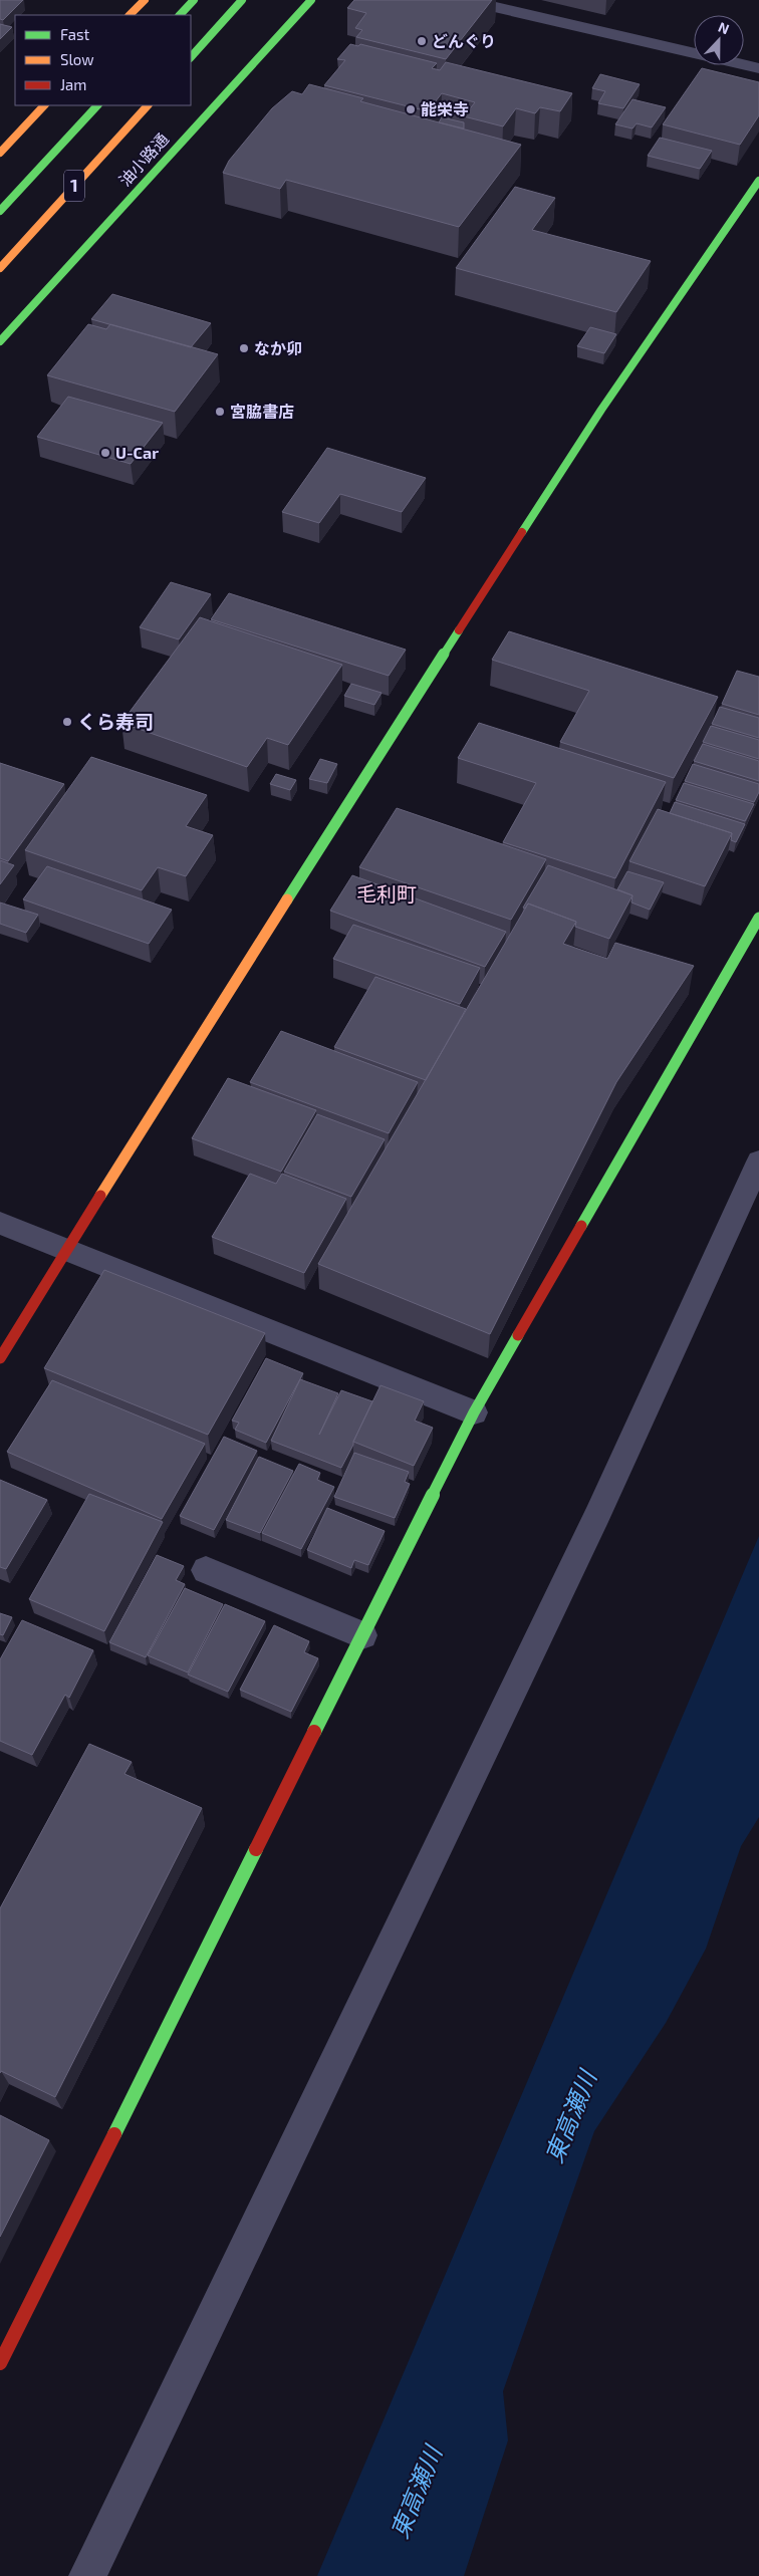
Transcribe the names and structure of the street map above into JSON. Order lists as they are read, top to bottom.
{
  "streets": {
    "main road": ["油小路通", "1"]
  },
  "districts": ["毛利町"],
  "water": ["東高瀬川"],
  "places": [
    "どんぐり",
    "能栄寺",
    "なか卯",
    "宮脇書店",
    "U-Car",
    "くら寿司"
  ],
  "legend": ["Fast", "Slow", "Jam"],
  "north": "top"
}
